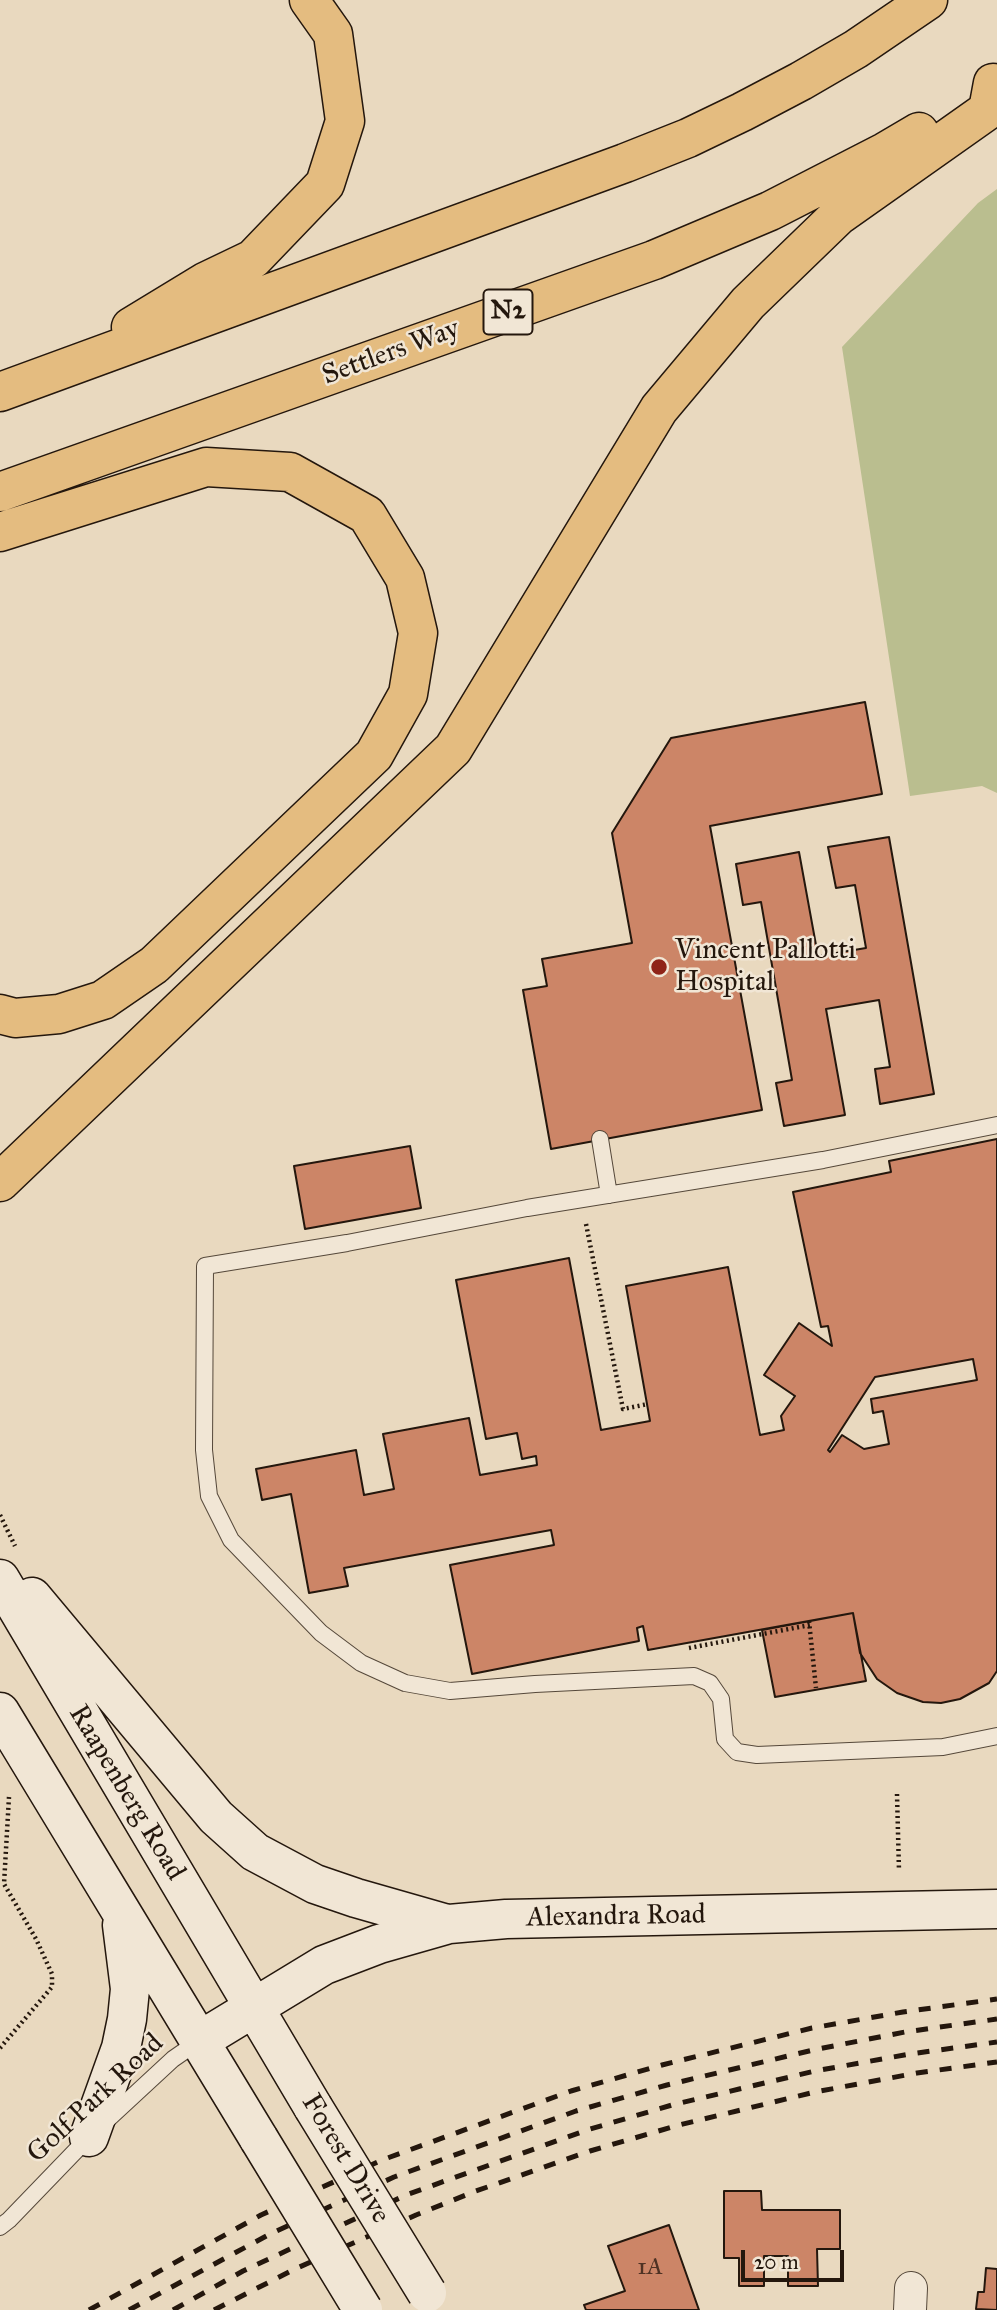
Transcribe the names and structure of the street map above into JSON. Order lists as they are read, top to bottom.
{
  "streets": {
    "highway": ["N2", "Settlers Way"],
    "main road": ["Raapenberg Road", "Alexandra Road", "Forest Drive"],
    "lane": ["Golf Park Road"]
  },
  "crossings": [
    ["Raapenberg Road", "Alexandra Road"],
    ["Raapenberg Road", "Forest Drive"],
    ["Alexandra Road", "Golf Park Road"],
    ["Alexandra Road", "Forest Drive"]
  ],
  "places": ["Vincent Pallotti Hospital"],
  "house_numbers": ["1A"],
  "scale_bar": "20 m"
}
